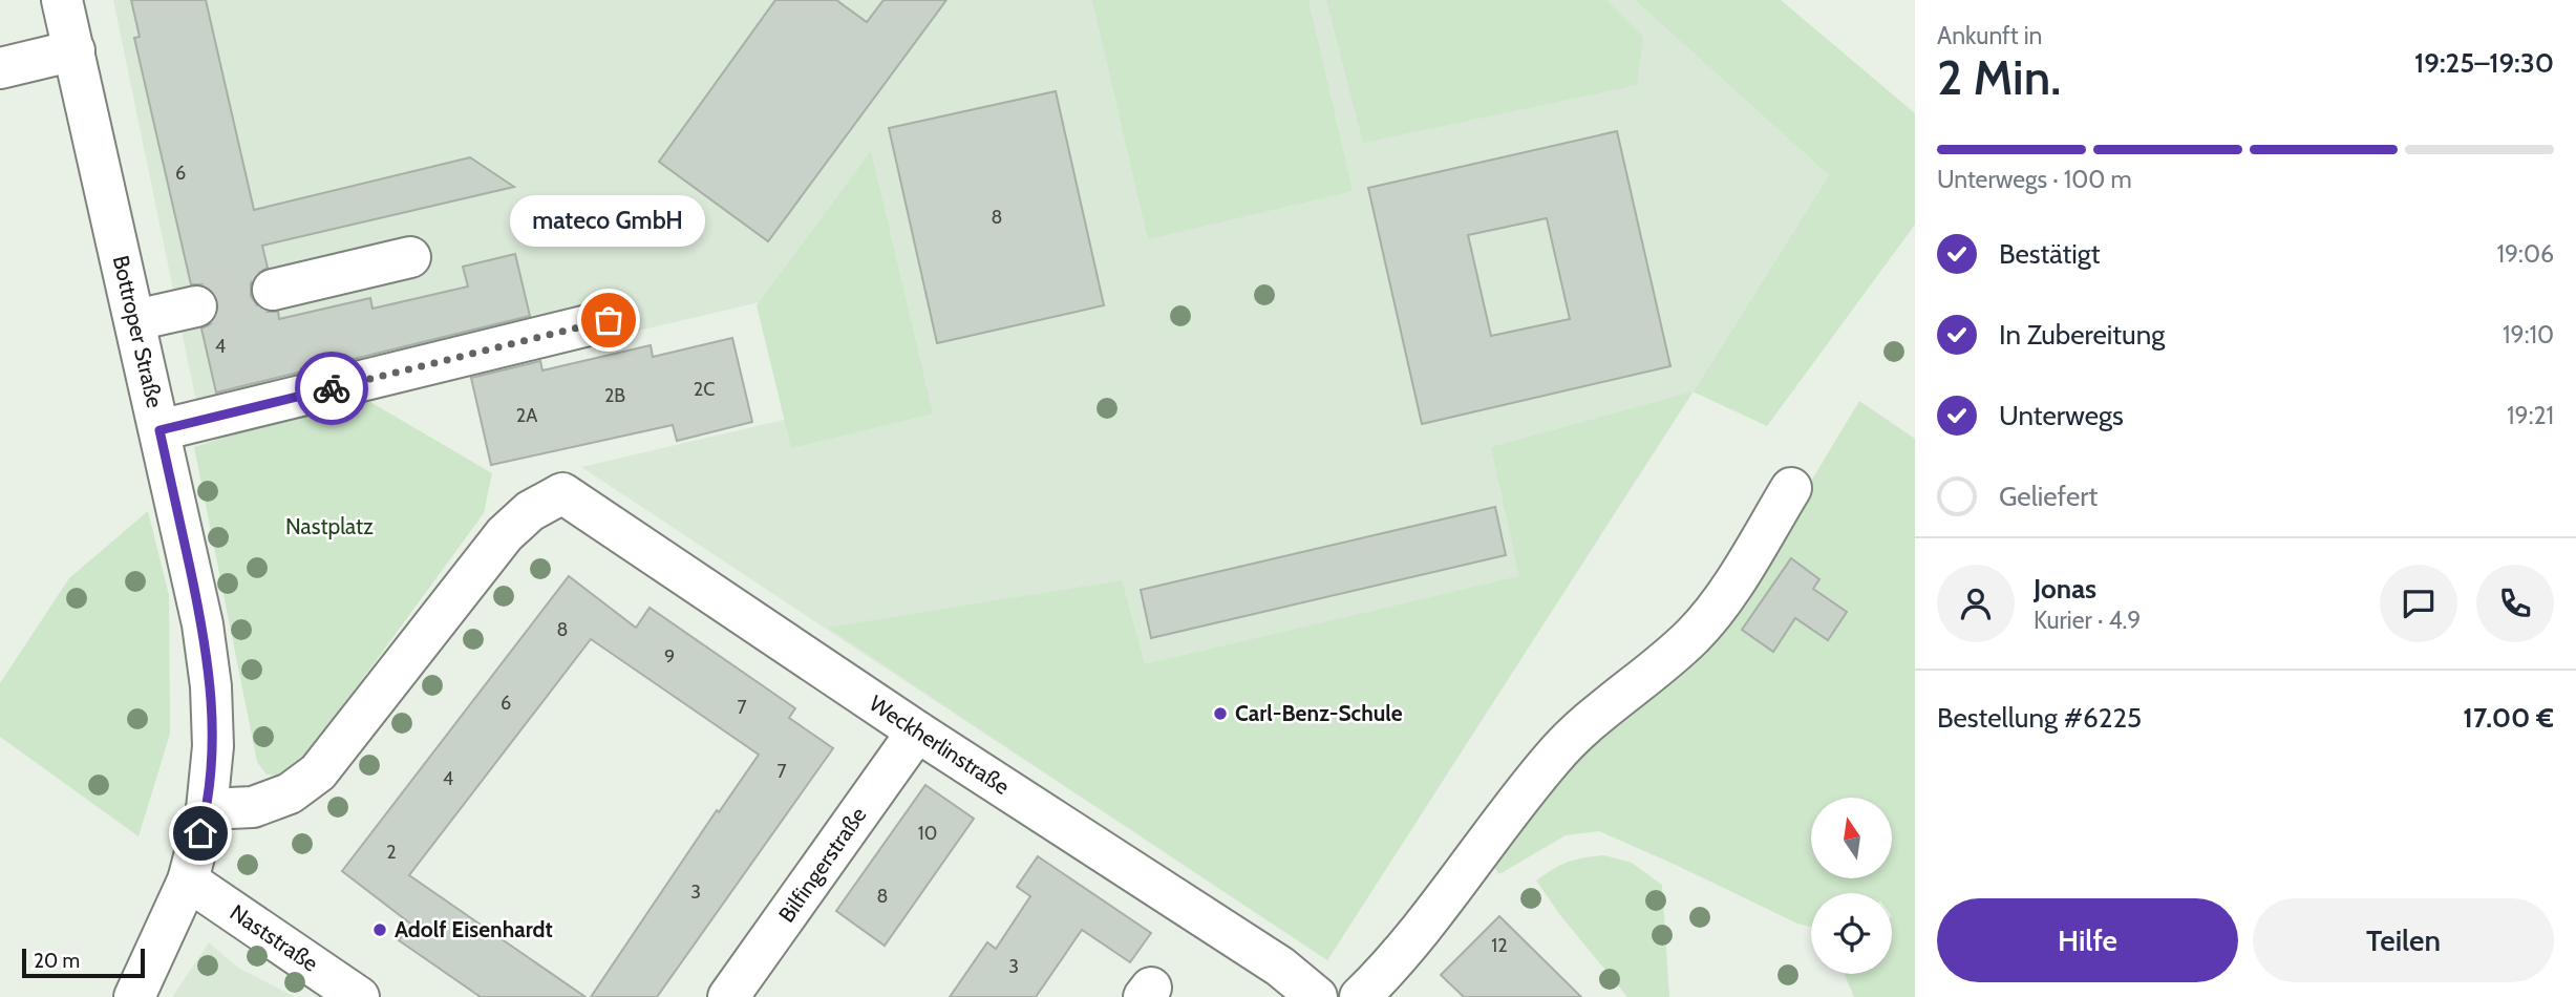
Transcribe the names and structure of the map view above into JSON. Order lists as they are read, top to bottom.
{
  "streets": {
    "street": [
      "Bottroper Straße",
      "Weckherlinstraße",
      "Bilfingerstraße",
      "Naststraße"
    ]
  },
  "crossings": [
    ["Bottroper Straße", "Weckherlinstraße"],
    ["Bottroper Straße", "Naststraße"],
    ["Weckherlinstraße", "Bilfingerstraße"]
  ],
  "parks": ["Nastplatz"],
  "places": ["mateco GmbH", "Carl-Benz-Schule", "Adolf Eisenhardt"],
  "house_numbers": [
    "6",
    "8",
    "4",
    "2C",
    "2B",
    "2A",
    "8",
    "9",
    "6",
    "7",
    "7",
    "4",
    "10",
    "2",
    "3",
    "8",
    "12",
    "3"
  ],
  "scale_bar": "20 m",
  "north": "top",
  "page": {
    "heading": ["2 Min.", "Ankunft in", "19:25–19:30"],
    "panel": [
      "Jonas",
      "Kurier · 4.9",
      "Bestellung #6225",
      "17.00 €"
    ],
    "bar": "Unterwegs · 100 m",
    "bubble": "mateco GmbH",
    "list": [
      ["Bestätigt", "19:06"],
      ["In Zubereitung", "19:10"],
      ["Unterwegs", "19:21"],
      "Geliefert"
    ],
    "buttons": ["Hilfe", "Teilen"],
    "scale": "20 m"
  }
}
